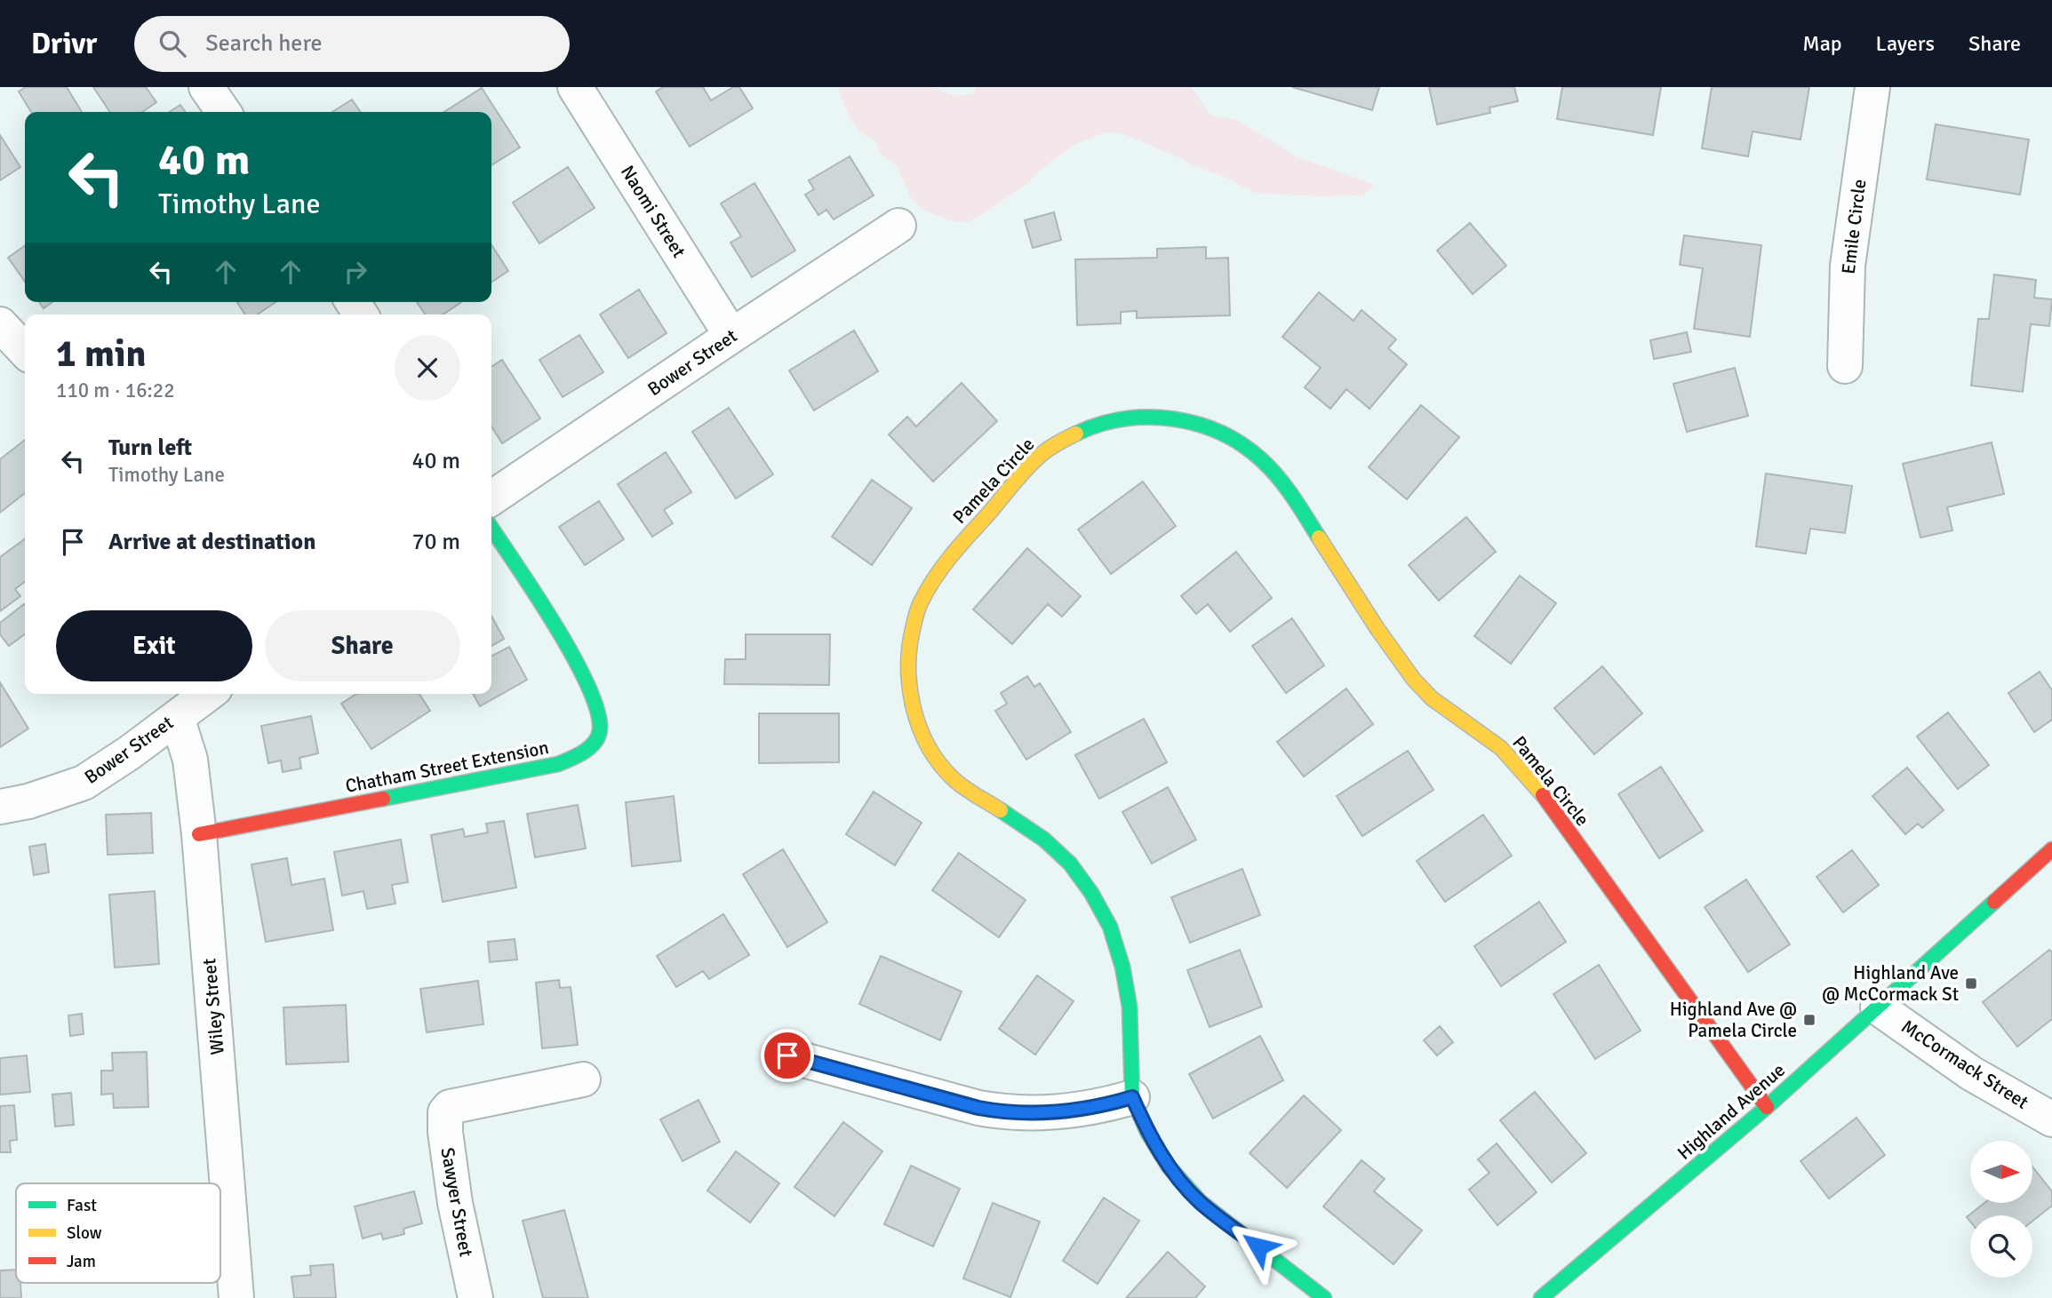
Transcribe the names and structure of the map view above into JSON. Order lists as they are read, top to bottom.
{
  "streets": {
    "street": [
      "Naomi Street",
      "Emile Circle",
      "Bower Street",
      "Pamela Circle",
      "Chatham Street Extension",
      "Wiley Street",
      "McCormack Street",
      "Highland Avenue",
      "Sawyer Street"
    ]
  },
  "crossings": [
    ["Naomi Street", "Bower Street"],
    ["Bower Street", "Wiley Street"],
    ["Pamela Circle", "Highland Avenue"],
    ["Chatham Street Extension", "Wiley Street"],
    ["McCormack Street", "Highland Avenue"]
  ],
  "places": {
    "transit": ["Highland Ave @ McCormack St", "Highland Ave @ Pamela Circle"]
  },
  "legend": ["Fast", "Slow", "Jam"],
  "north": "right",
  "page": {
    "header": "Drivr",
    "search": "Search here",
    "nav": ["Map", "Layers", "Share"],
    "turn": ["40 m", "Timothy Lane"],
    "heading": ["1 min", "110 m · 16:22"],
    "list": [
      {
        "name": "Turn left",
        "note": "Timothy Lane",
        "value": "40 m"
      },
      {
        "name": "Arrive at destination",
        "value": "70 m"
      }
    ],
    "buttons": ["Exit", "Share"]
  }
}
